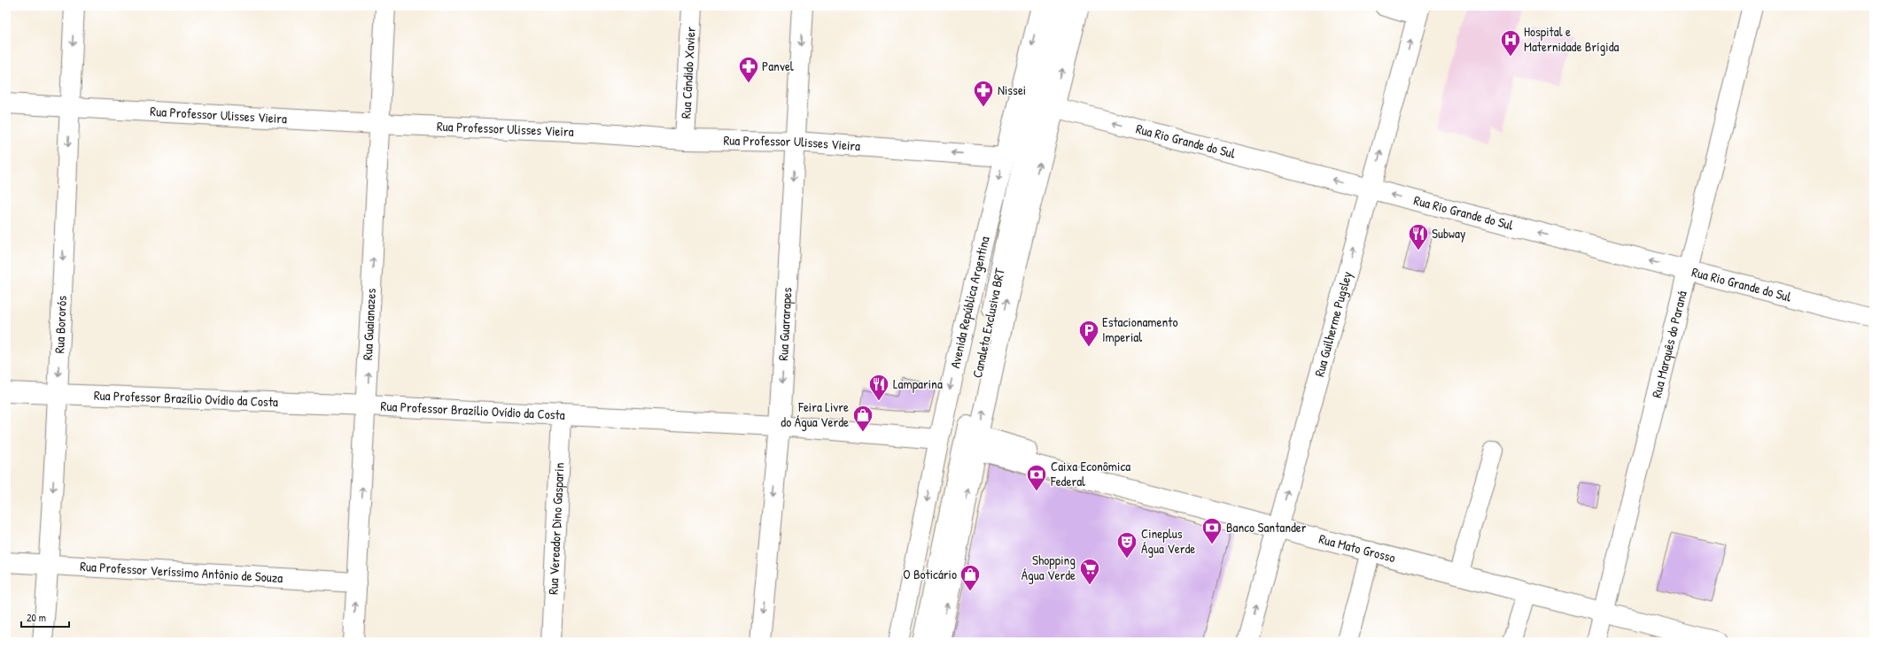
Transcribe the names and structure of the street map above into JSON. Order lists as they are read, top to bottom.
{
  "streets": {
    "street": [
      "Rua Cândido Xavier",
      "Rua Professor Ulisses Vieira",
      "Rua Rio Grande do Sul",
      "Avenida República Argentina",
      "Canaleta Exclusiva BRT",
      "Rua Bororós",
      "Rua Guaianazes",
      "Rua Guararapes",
      "Rua Guilherme Pugsley",
      "Rua Marquês do Paraná",
      "Rua Professor Brazílio Ovídio da Costa",
      "Rua Vereador Dino Gasparin",
      "Rua Mato Grosso",
      "Rua Professor Veríssimo Antônio de Souza"
    ]
  },
  "crossings": [
    ["Rua Cândido Xavier", "Rua Professor Ulisses Vieira"],
    ["Rua Professor Ulisses Vieira", "Avenida República Argentina"],
    ["Rua Professor Ulisses Vieira", "Rua Bororós"],
    ["Rua Professor Ulisses Vieira", "Rua Guaianazes"],
    ["Rua Professor Ulisses Vieira", "Rua Guararapes"],
    ["Rua Rio Grande do Sul", "Rua Guilherme Pugsley"],
    ["Rua Rio Grande do Sul", "Rua Marquês do Paraná"],
    ["Avenida República Argentina", "Rua Professor Brazílio Ovídio da Costa"],
    ["Rua Bororós", "Rua Professor Brazílio Ovídio da Costa"],
    ["Rua Bororós", "Rua Professor Veríssimo Antônio de Souza"],
    ["Rua Guaianazes", "Rua Professor Brazílio Ovídio da Costa"],
    ["Rua Guaianazes", "Rua Professor Veríssimo Antônio de Souza"],
    ["Rua Guararapes", "Rua Professor Brazílio Ovídio da Costa"],
    ["Rua Guilherme Pugsley", "Rua Mato Grosso"],
    ["Rua Marquês do Paraná", "Rua Mato Grosso"],
    ["Rua Professor Brazílio Ovídio da Costa", "Rua Vereador Dino Gasparin"]
  ],
  "one_way": [
    "Rua Rio Grande do Sul",
    "Rua Bororós",
    "Rua Guaianazes",
    "Rua Guararapes",
    "Rua Guilherme Pugsley"
  ],
  "places": {
    "hospital": ["Hospital e Maternidade Brígida"],
    "pharmacy": ["Panvel", "Nissei"],
    "restaurant": ["Subway", "Lamparina"],
    "parking": ["Estacionamento Imperial"],
    "shop": ["Feira Livre do Água Verde", "O Boticário"],
    "bank": ["Caixa Econômica Federal", "Banco Santander"],
    "theatre": ["Cineplus Água Verde"],
    "supermarket": ["Shopping Água Verde"]
  },
  "scale_bar": "20 m"
}
